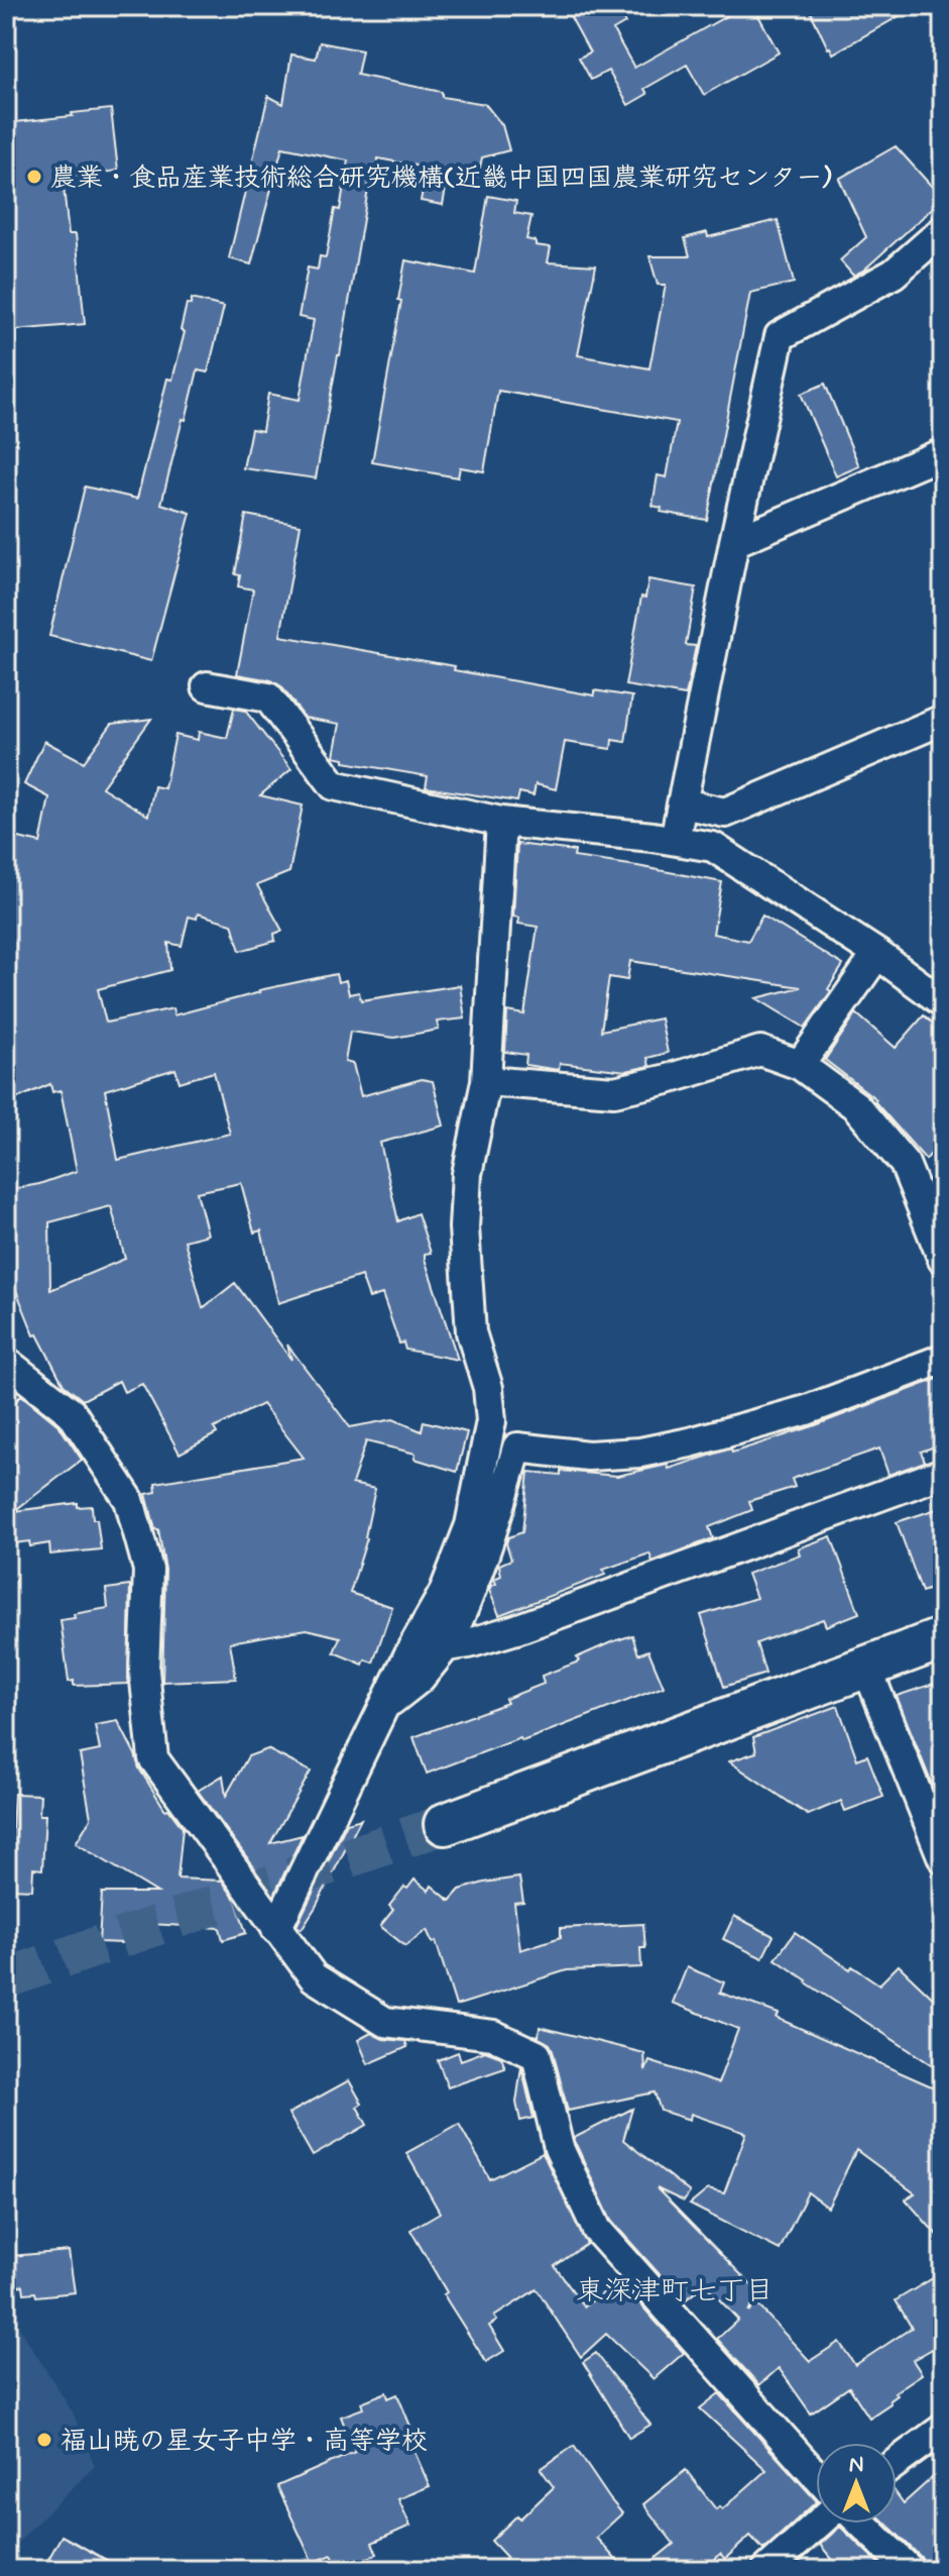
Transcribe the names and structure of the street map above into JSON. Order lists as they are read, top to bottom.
{
  "districts": ["東深津町七丁目"],
  "places": ["農業・食品産業技術総合研究機構(近畿中国四国農業研究センター)", "福山暁の星女子中学・高等学校"],
  "north": "top"
}
